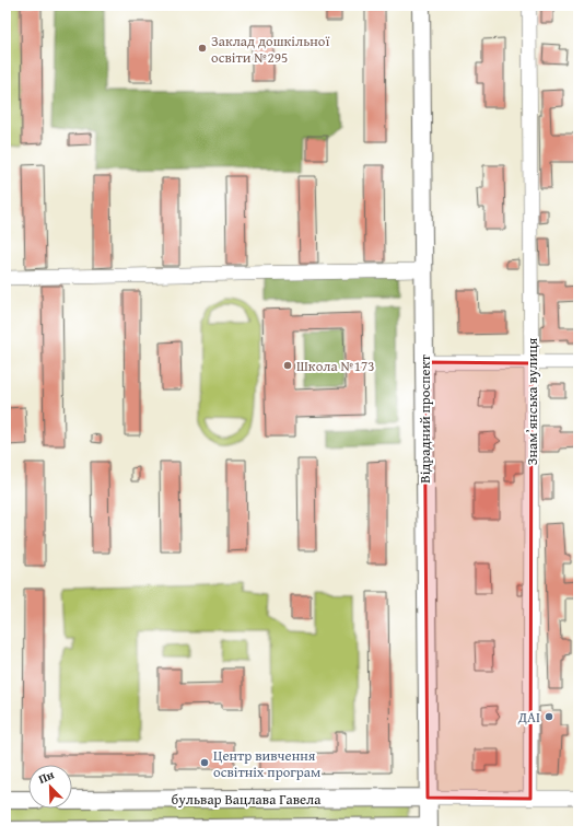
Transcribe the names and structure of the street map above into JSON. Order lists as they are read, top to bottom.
{
  "streets": {
    "main road": ["Відрадний проспект", "бульвар Вацлава Гавела"],
    "street": ["Знамʼянська вулиця"]
  },
  "crossings": [
    ["Відрадний проспект", "бульвар Вацлава Гавела"]
  ],
  "places": [
    "Заклад дошкільної освіти №295",
    "Школа №173",
    "ДАІ",
    "Центр вивчення освітніх програм"
  ],
  "north": "top left"
}
